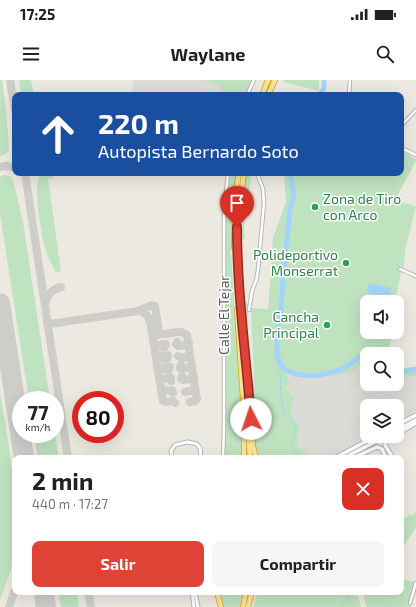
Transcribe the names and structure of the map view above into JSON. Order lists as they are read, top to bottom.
{
  "streets": {
    "street": ["Calle El Tejar"]
  },
  "places": ["Zona de Tiro con Arco", "Polideportivo Monserrat", "Cancha Principal"],
  "page": {
    "status": "17:25",
    "header": "Waylane",
    "turn": ["220 m", "Autopista Bernardo Soto"],
    "speed": "77 km/h",
    "limit": "80",
    "heading": ["2 min", "440 m · 17:27"],
    "buttons": ["Salir", "Compartir"]
  }
}
